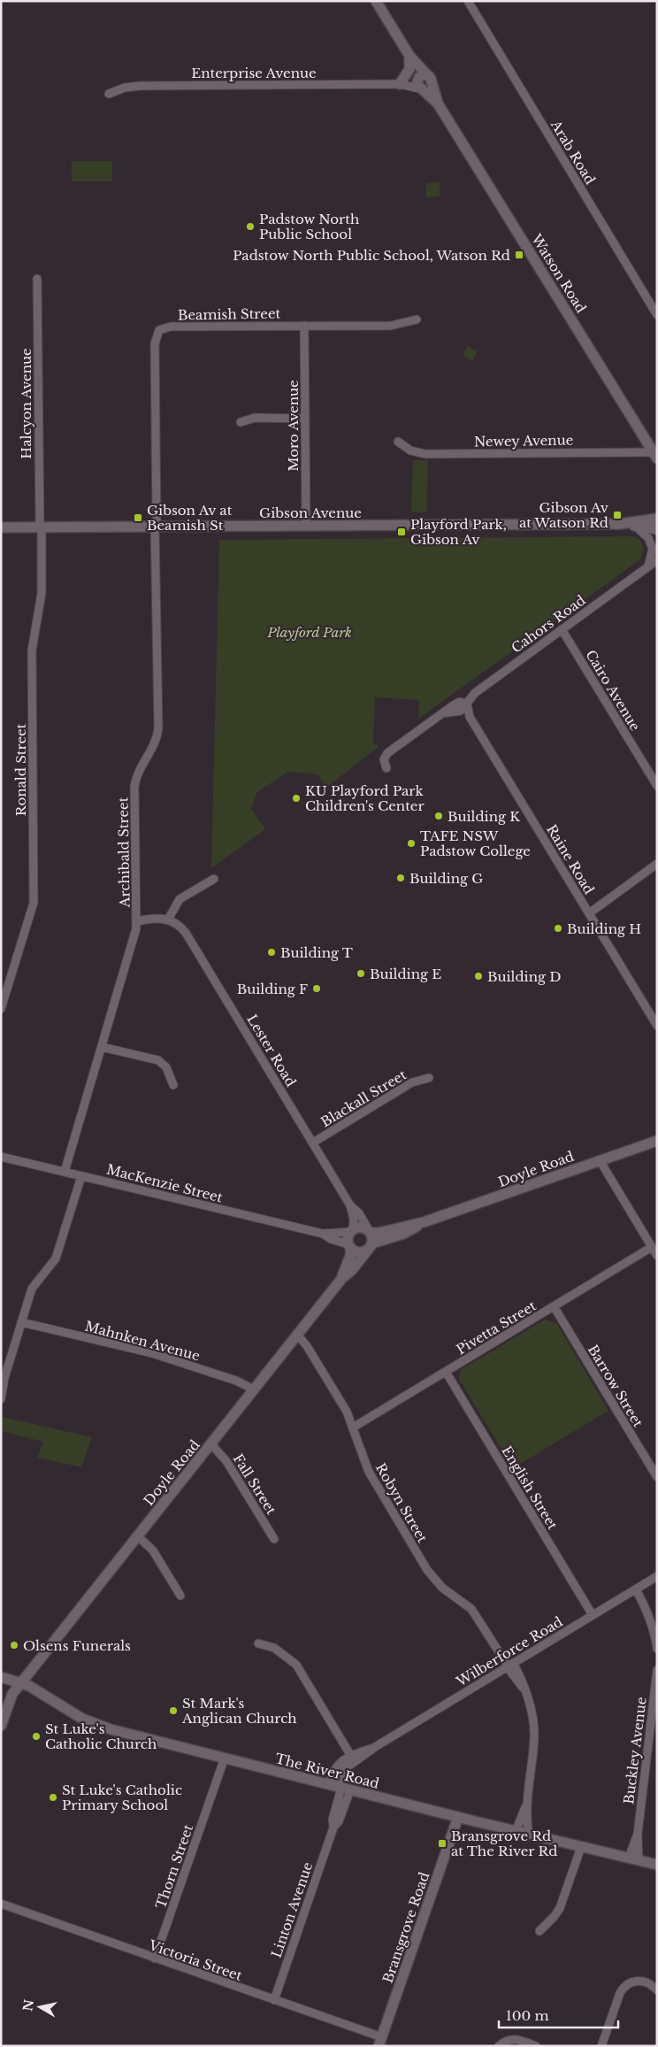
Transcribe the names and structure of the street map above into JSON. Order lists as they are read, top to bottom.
{
  "streets": {
    "main road": [
      "Watson Road",
      "Gibson Avenue",
      "Doyle Road",
      "The River Road",
      "Bransgrove Road"
    ],
    "street": [
      "Enterprise Avenue",
      "Arab Road",
      "Beamish Street",
      "Halcyon Avenue",
      "Moro Avenue",
      "Newey Avenue",
      "Cahors Road",
      "Cairo Avenue",
      "Ronald Street",
      "Archibald Street",
      "Raine Road",
      "Lester Road",
      "Blackall Street",
      "MacKenzie Street",
      "Pivetta Street",
      "Mahnken Avenue",
      "Barrow Street",
      "Fall Street",
      "English Street",
      "Robyn Street",
      "Wilberforce Road",
      "Buckley Avenue",
      "Thorn Street",
      "Linton Avenue",
      "Victoria Street"
    ]
  },
  "crossings": [
    ["Enterprise Avenue", "Watson Road"],
    ["Watson Road", "Newey Avenue"],
    ["Beamish Street", "Moro Avenue"],
    ["Beamish Street", "Gibson Avenue"],
    ["Beamish Street", "Archibald Street"],
    ["Halcyon Avenue", "Gibson Avenue"],
    ["Halcyon Avenue", "Ronald Street"],
    ["Moro Avenue", "Gibson Avenue"],
    ["Gibson Avenue", "Ronald Street"],
    ["Gibson Avenue", "Archibald Street"],
    ["Cahors Road", "Cairo Avenue"],
    ["Cahors Road", "Raine Road"],
    ["Archibald Street", "MacKenzie Street"],
    ["Lester Road", "Blackall Street"],
    ["Lester Road", "Doyle Road"],
    ["Lester Road", "MacKenzie Street"],
    ["Doyle Road", "MacKenzie Street"],
    ["Doyle Road", "Mahnken Avenue"],
    ["Doyle Road", "Fall Street"],
    ["Doyle Road", "Robyn Street"],
    ["Doyle Road", "The River Road"],
    ["Pivetta Street", "Barrow Street"],
    ["Pivetta Street", "English Street"],
    ["Pivetta Street", "Robyn Street"],
    ["English Street", "Wilberforce Road"],
    ["Robyn Street", "Wilberforce Road"],
    ["Wilberforce Road", "The River Road"],
    ["Wilberforce Road", "Linton Avenue"],
    ["Buckley Avenue", "The River Road"],
    ["The River Road", "Thorn Street"],
    ["The River Road", "Linton Avenue"],
    ["The River Road", "Bransgrove Road"],
    ["Thorn Street", "Victoria Street"],
    ["Linton Avenue", "Victoria Street"],
    ["Bransgrove Road", "Victoria Street"]
  ],
  "parks": ["Playford Park"],
  "places": {
    "other": [
      "Padstow North Public School",
      "KU Playford Park Children's Center",
      "Building K",
      "TAFE NSW Padstow College",
      "Building G",
      "Building H",
      "Building T",
      "Building E",
      "Building D",
      "Building F",
      "Olsens Funerals",
      "St Mark's Anglican Church",
      "St Luke's Catholic Church",
      "St Luke's Catholic Primary School"
    ],
    "transit": [
      "Padstow North Public School, Watson Rd",
      "Gibson Av at Watson Rd",
      "Gibson Av at Beamish St",
      "Playford Park, Gibson Av",
      "Bransgrove Rd at The River Rd"
    ]
  },
  "scale_bar": "100 m",
  "north": "left"
}
